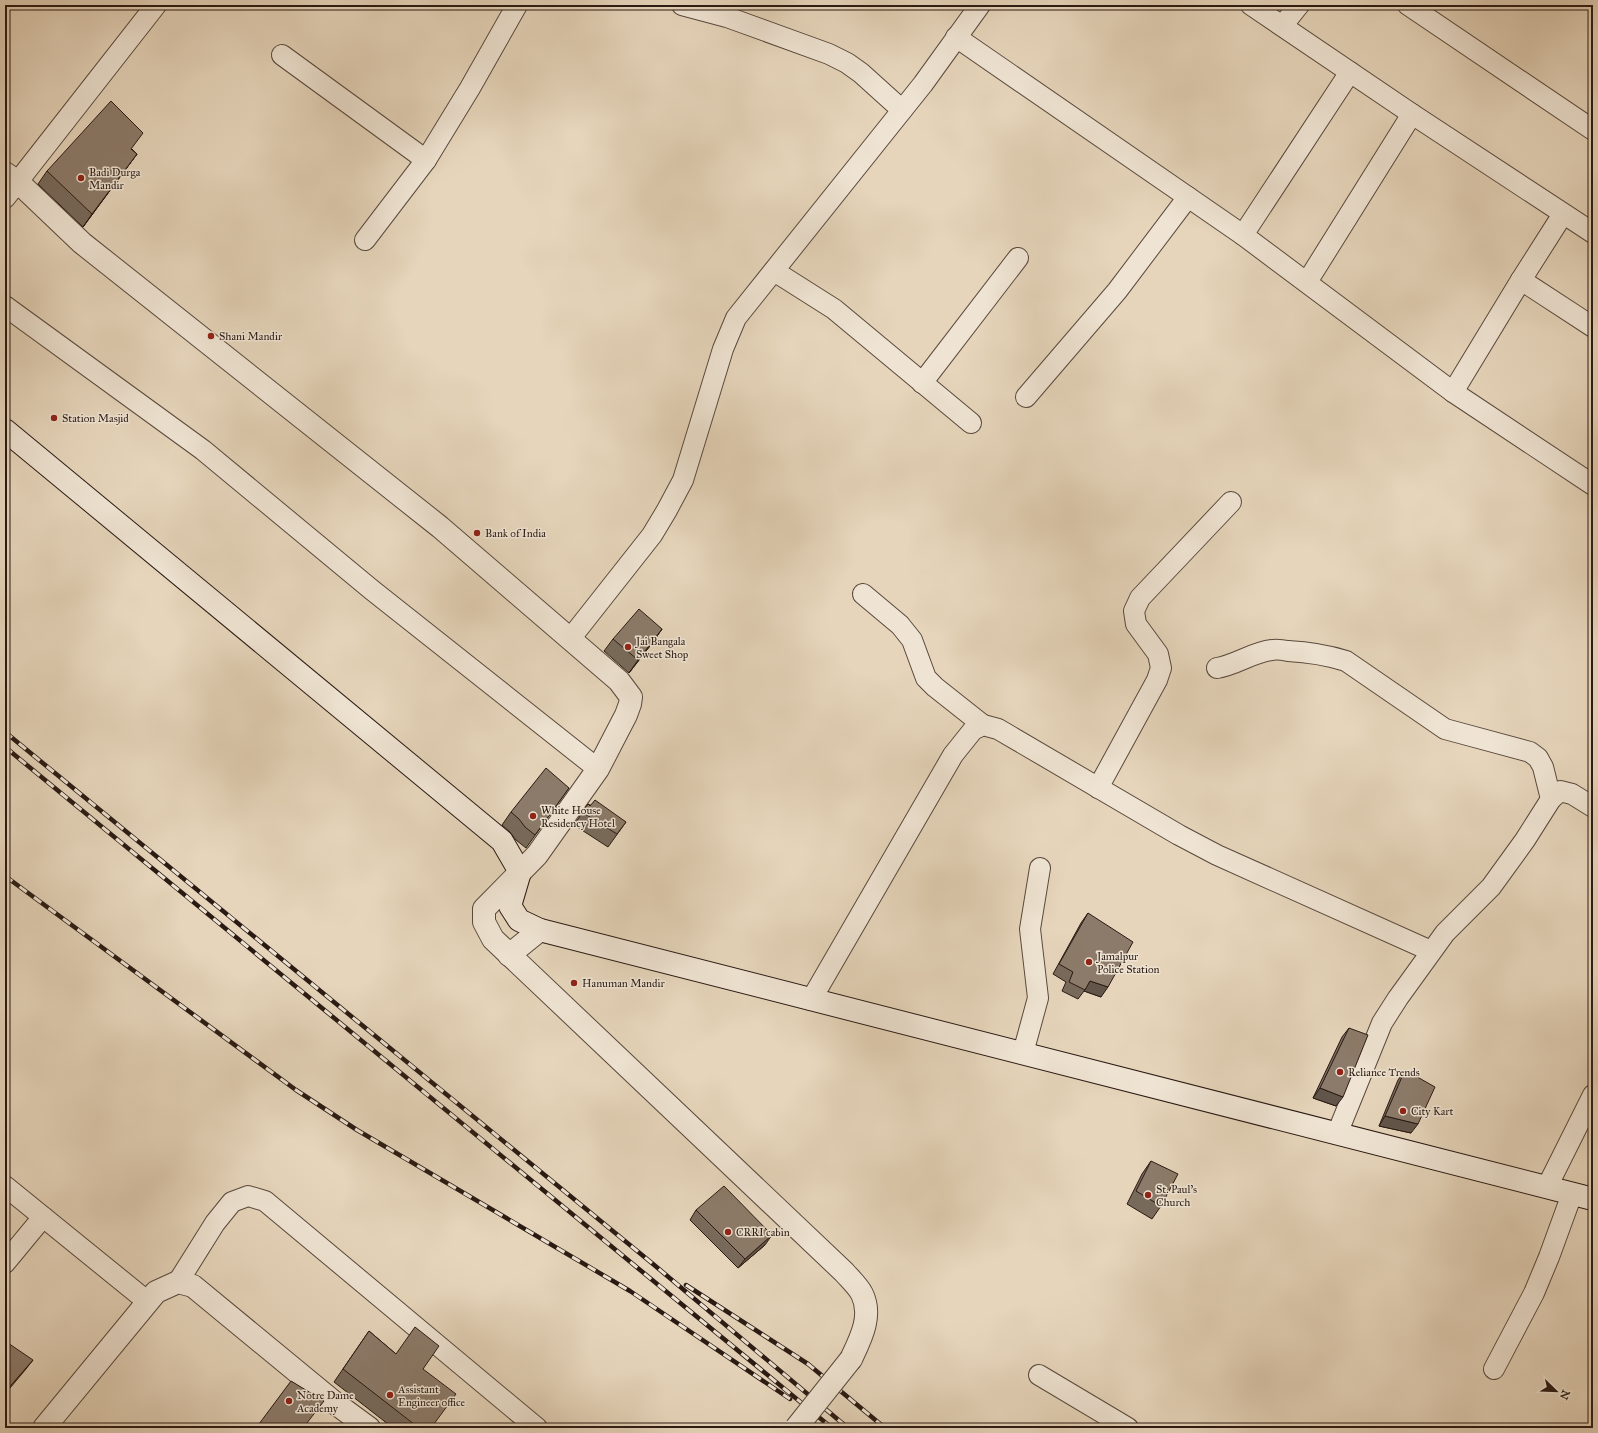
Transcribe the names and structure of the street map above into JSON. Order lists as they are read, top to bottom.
{
  "places": [
    "Badi Durga Mandir",
    "Shani Mandir",
    "Station Masjid",
    "Bank of India",
    "Jai Bangala Sweet Shop",
    "White House Residency Hotel",
    "Jamalpur Police Station",
    "Hanuman Mandir",
    "Reliance Trends",
    "City Kart",
    "St. Paul's Church",
    "CRRI cabin",
    "Assistant Engineer office",
    "Notre Dame Academy"
  ],
  "north": "bottom right"
}
